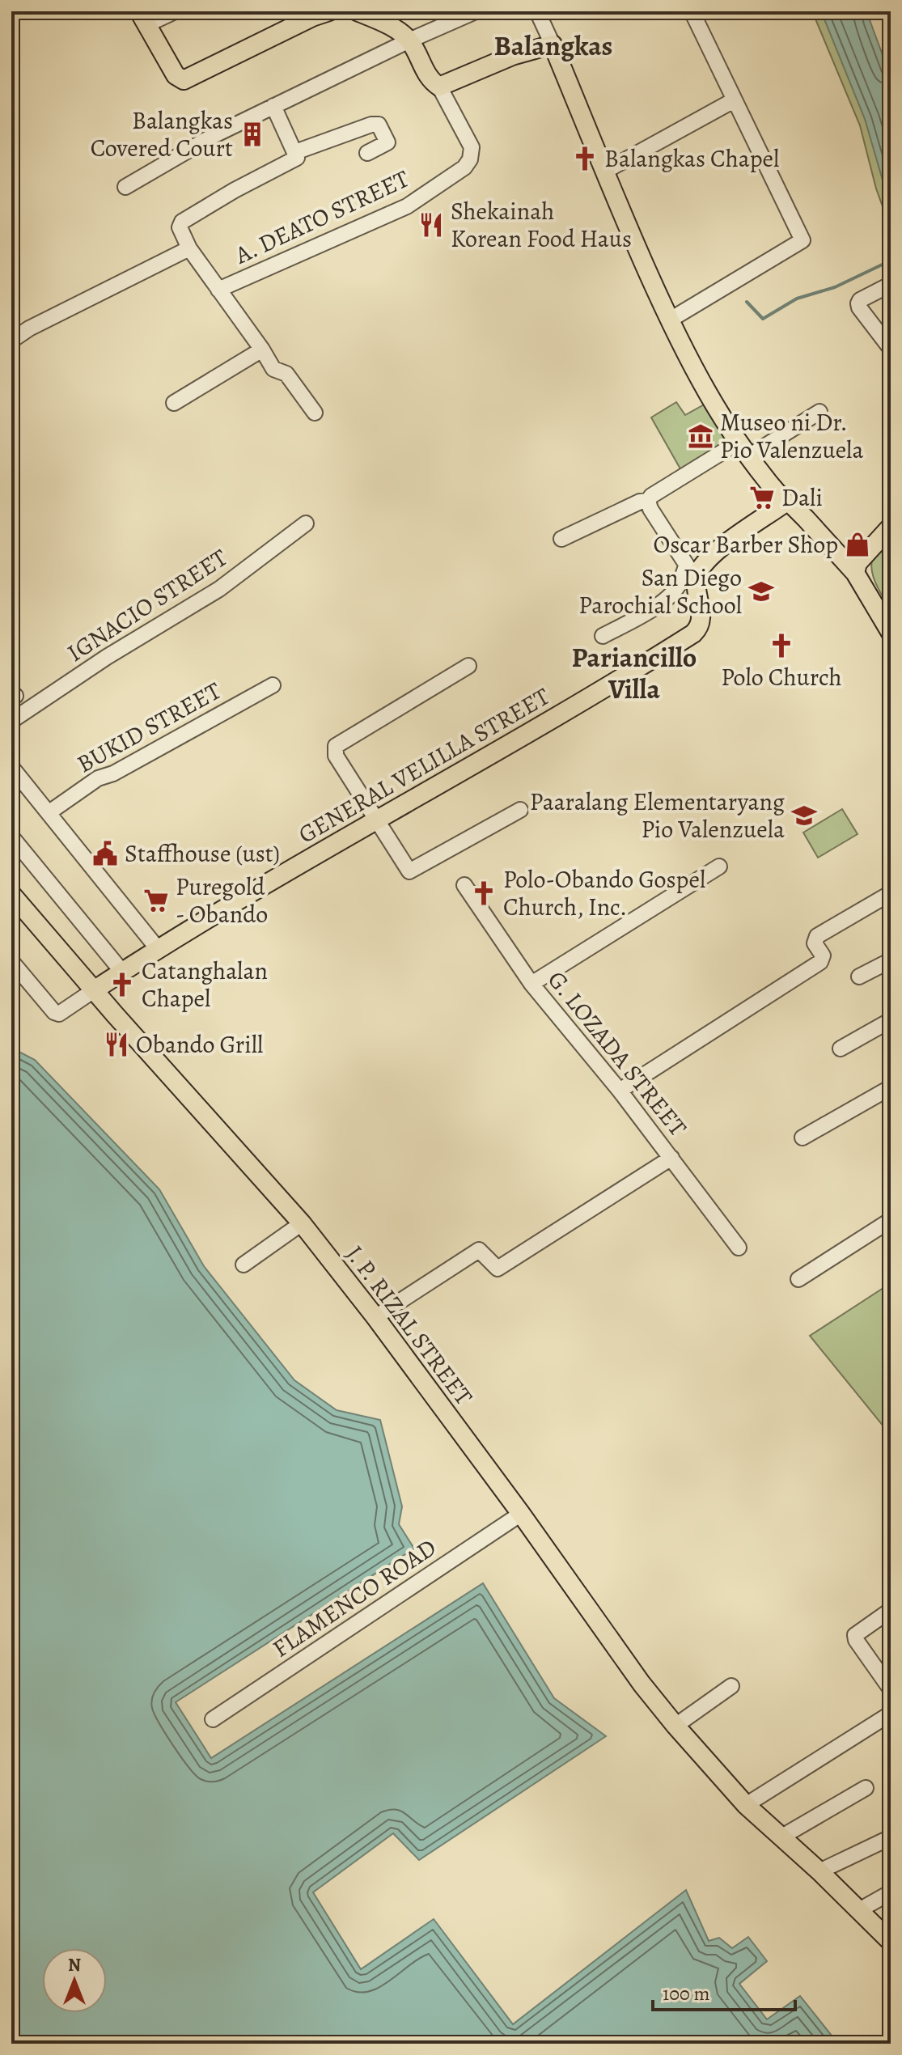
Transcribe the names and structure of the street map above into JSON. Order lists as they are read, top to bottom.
{
  "streets": {
    "main road": ["GENERAL VELILLA STREET", "J. P. RIZAL STREET"],
    "street": [
      "A. DEATO STREET",
      "IGNACIO STREET",
      "BUKID STREET",
      "G. LOZADA STREET",
      "FLAMENCO ROAD"
    ]
  },
  "crossings": [
    ["GENERAL VELILLA STREET", "J. P. RIZAL STREET"],
    ["J. P. RIZAL STREET", "FLAMENCO ROAD"]
  ],
  "districts": ["Balangkas", "Pariancillo Villa"],
  "places": {
    "building": ["Balangkas Covered Court"],
    "church": [
      "Balangkas Chapel",
      "Polo Church",
      "Polo-Obando Gospel Church, Inc.",
      "Catanghalan Chapel"
    ],
    "restaurant": ["Shekainah Korean Food Haus", "Obando Grill"],
    "museum": ["Museo ni Dr. Pio Valenzuela"],
    "supermarket": ["Dali", "Puregold - Obando"],
    "shop": ["Oscar Barber Shop"],
    "school or university": ["San Diego Parochial School", "Paaralang Elementaryang Pio Valenzuela"],
    "public building": ["Staffhouse (ust)"]
  },
  "scale_bar": "100 m",
  "north": "top"
}
